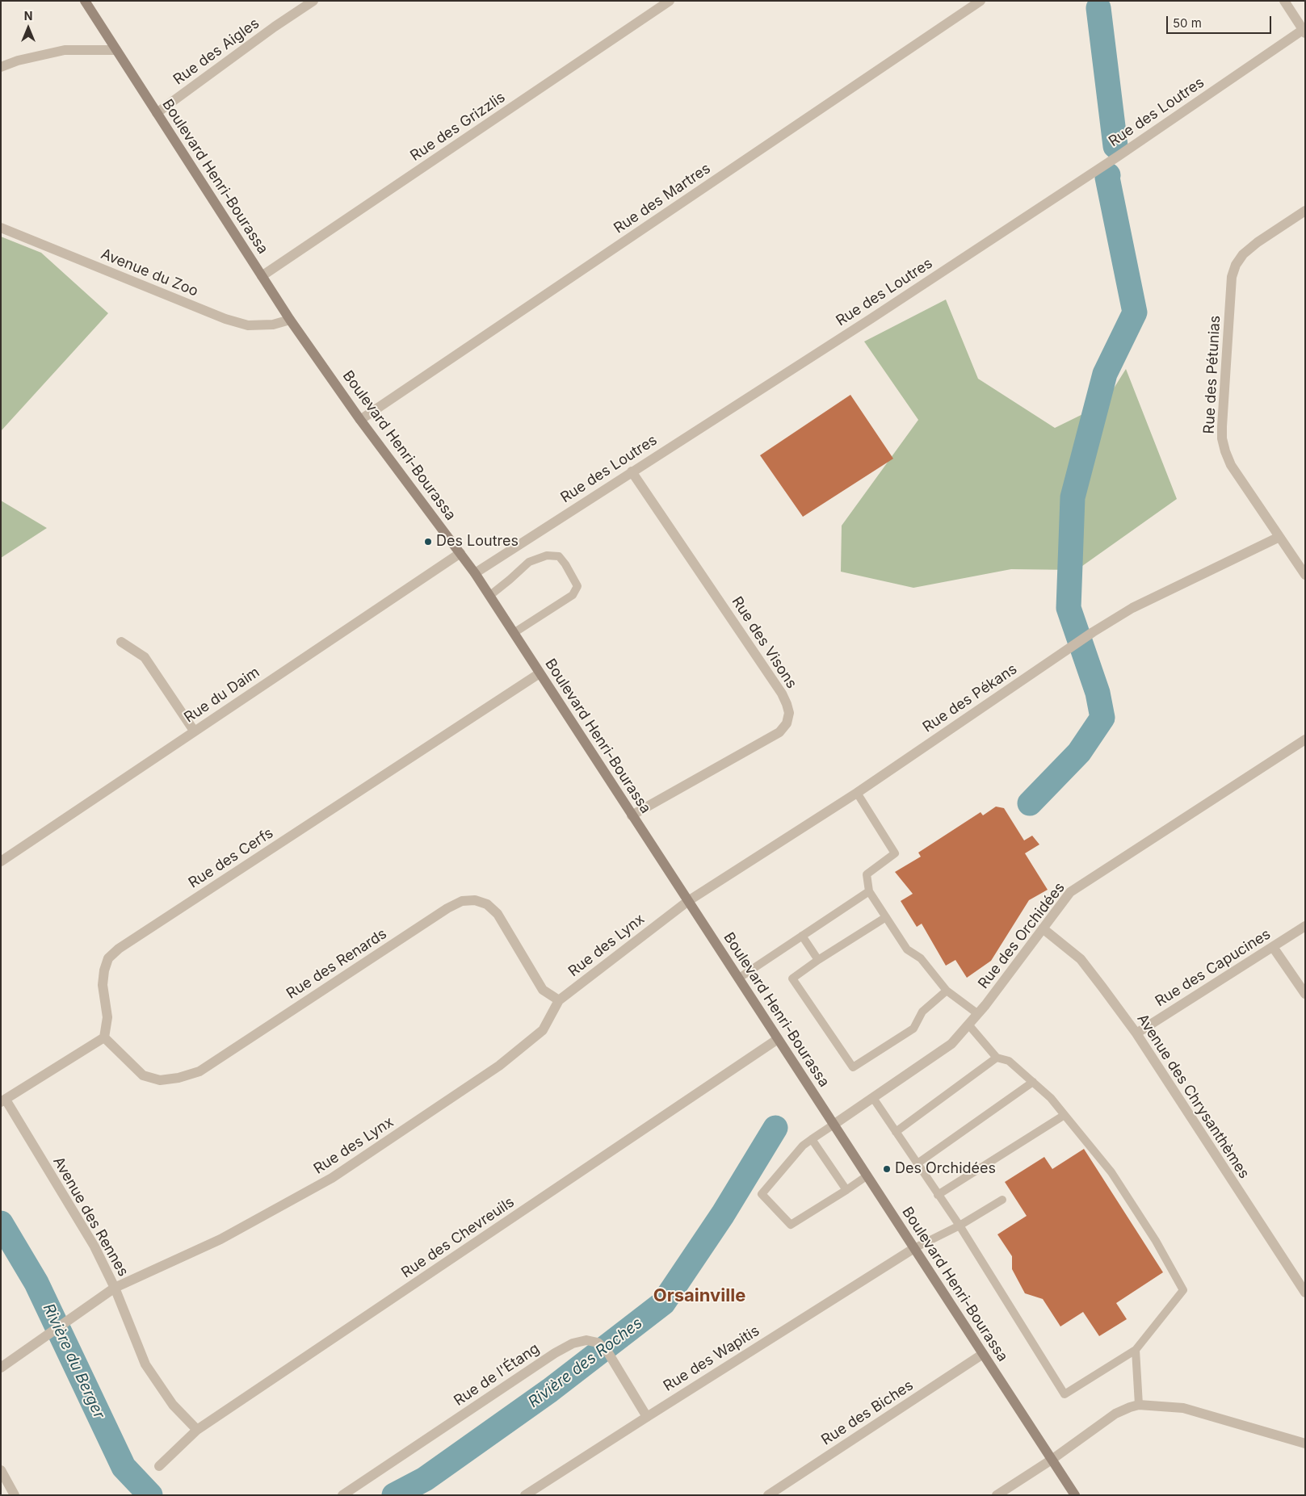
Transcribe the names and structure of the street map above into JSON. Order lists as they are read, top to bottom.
{
  "streets": {
    "main road": ["Boulevard Henri-Bourassa"],
    "street": [
      "Rue des Aigles",
      "Rue des Loutres",
      "Rue des Grizzlis",
      "Rue des Martres",
      "Avenue du Zoo",
      "Rue des Pétunias",
      "Rue des Visons",
      "Rue du Daim",
      "Rue des Pékans",
      "Rue des Cerfs",
      "Rue des Orchidées",
      "Rue des Lynx",
      "Rue des Renards",
      "Rue des Capucines",
      "Avenue des Chrysanthèmes",
      "Avenue des Rennes",
      "Rue des Chevreuils",
      "Rue des Wapitis",
      "Rue de l'Étang",
      "Rue des Biches"
    ]
  },
  "crossings": [
    ["Rue des Aigles", "Boulevard Henri-Bourassa"],
    ["Rue des Loutres", "Boulevard Henri-Bourassa"],
    ["Rue des Loutres", "Rue des Visons"],
    ["Rue des Grizzlis", "Boulevard Henri-Bourassa"],
    ["Boulevard Henri-Bourassa", "Rue des Martres"],
    ["Boulevard Henri-Bourassa", "Avenue du Zoo"],
    ["Boulevard Henri-Bourassa", "Rue des Visons"],
    ["Boulevard Henri-Bourassa", "Rue du Daim"],
    ["Boulevard Henri-Bourassa", "Rue des Pékans"],
    ["Boulevard Henri-Bourassa", "Rue des Cerfs"],
    ["Boulevard Henri-Bourassa", "Rue des Orchidées"],
    ["Boulevard Henri-Bourassa", "Rue des Lynx"],
    ["Boulevard Henri-Bourassa", "Rue des Chevreuils"],
    ["Boulevard Henri-Bourassa", "Rue des Wapitis"],
    ["Boulevard Henri-Bourassa", "Rue des Biches"],
    ["Rue des Pétunias", "Rue des Pékans"],
    ["Rue des Pékans", "Rue des Lynx"],
    ["Rue des Cerfs", "Rue des Renards"],
    ["Rue des Orchidées", "Avenue des Chrysanthèmes"],
    ["Rue des Lynx", "Rue des Renards"],
    ["Rue des Lynx", "Avenue des Rennes"],
    ["Rue des Capucines", "Avenue des Chrysanthèmes"],
    ["Avenue des Rennes", "Rue des Chevreuils"],
    ["Rue des Wapitis", "Rue de l'Étang"]
  ],
  "districts": ["Orsainville"],
  "water": ["Rivière du Berger", "Rivière des Roches"],
  "places": ["Des Loutres", "Des Orchidées"],
  "scale_bar": "50 m",
  "north": "top"
}
